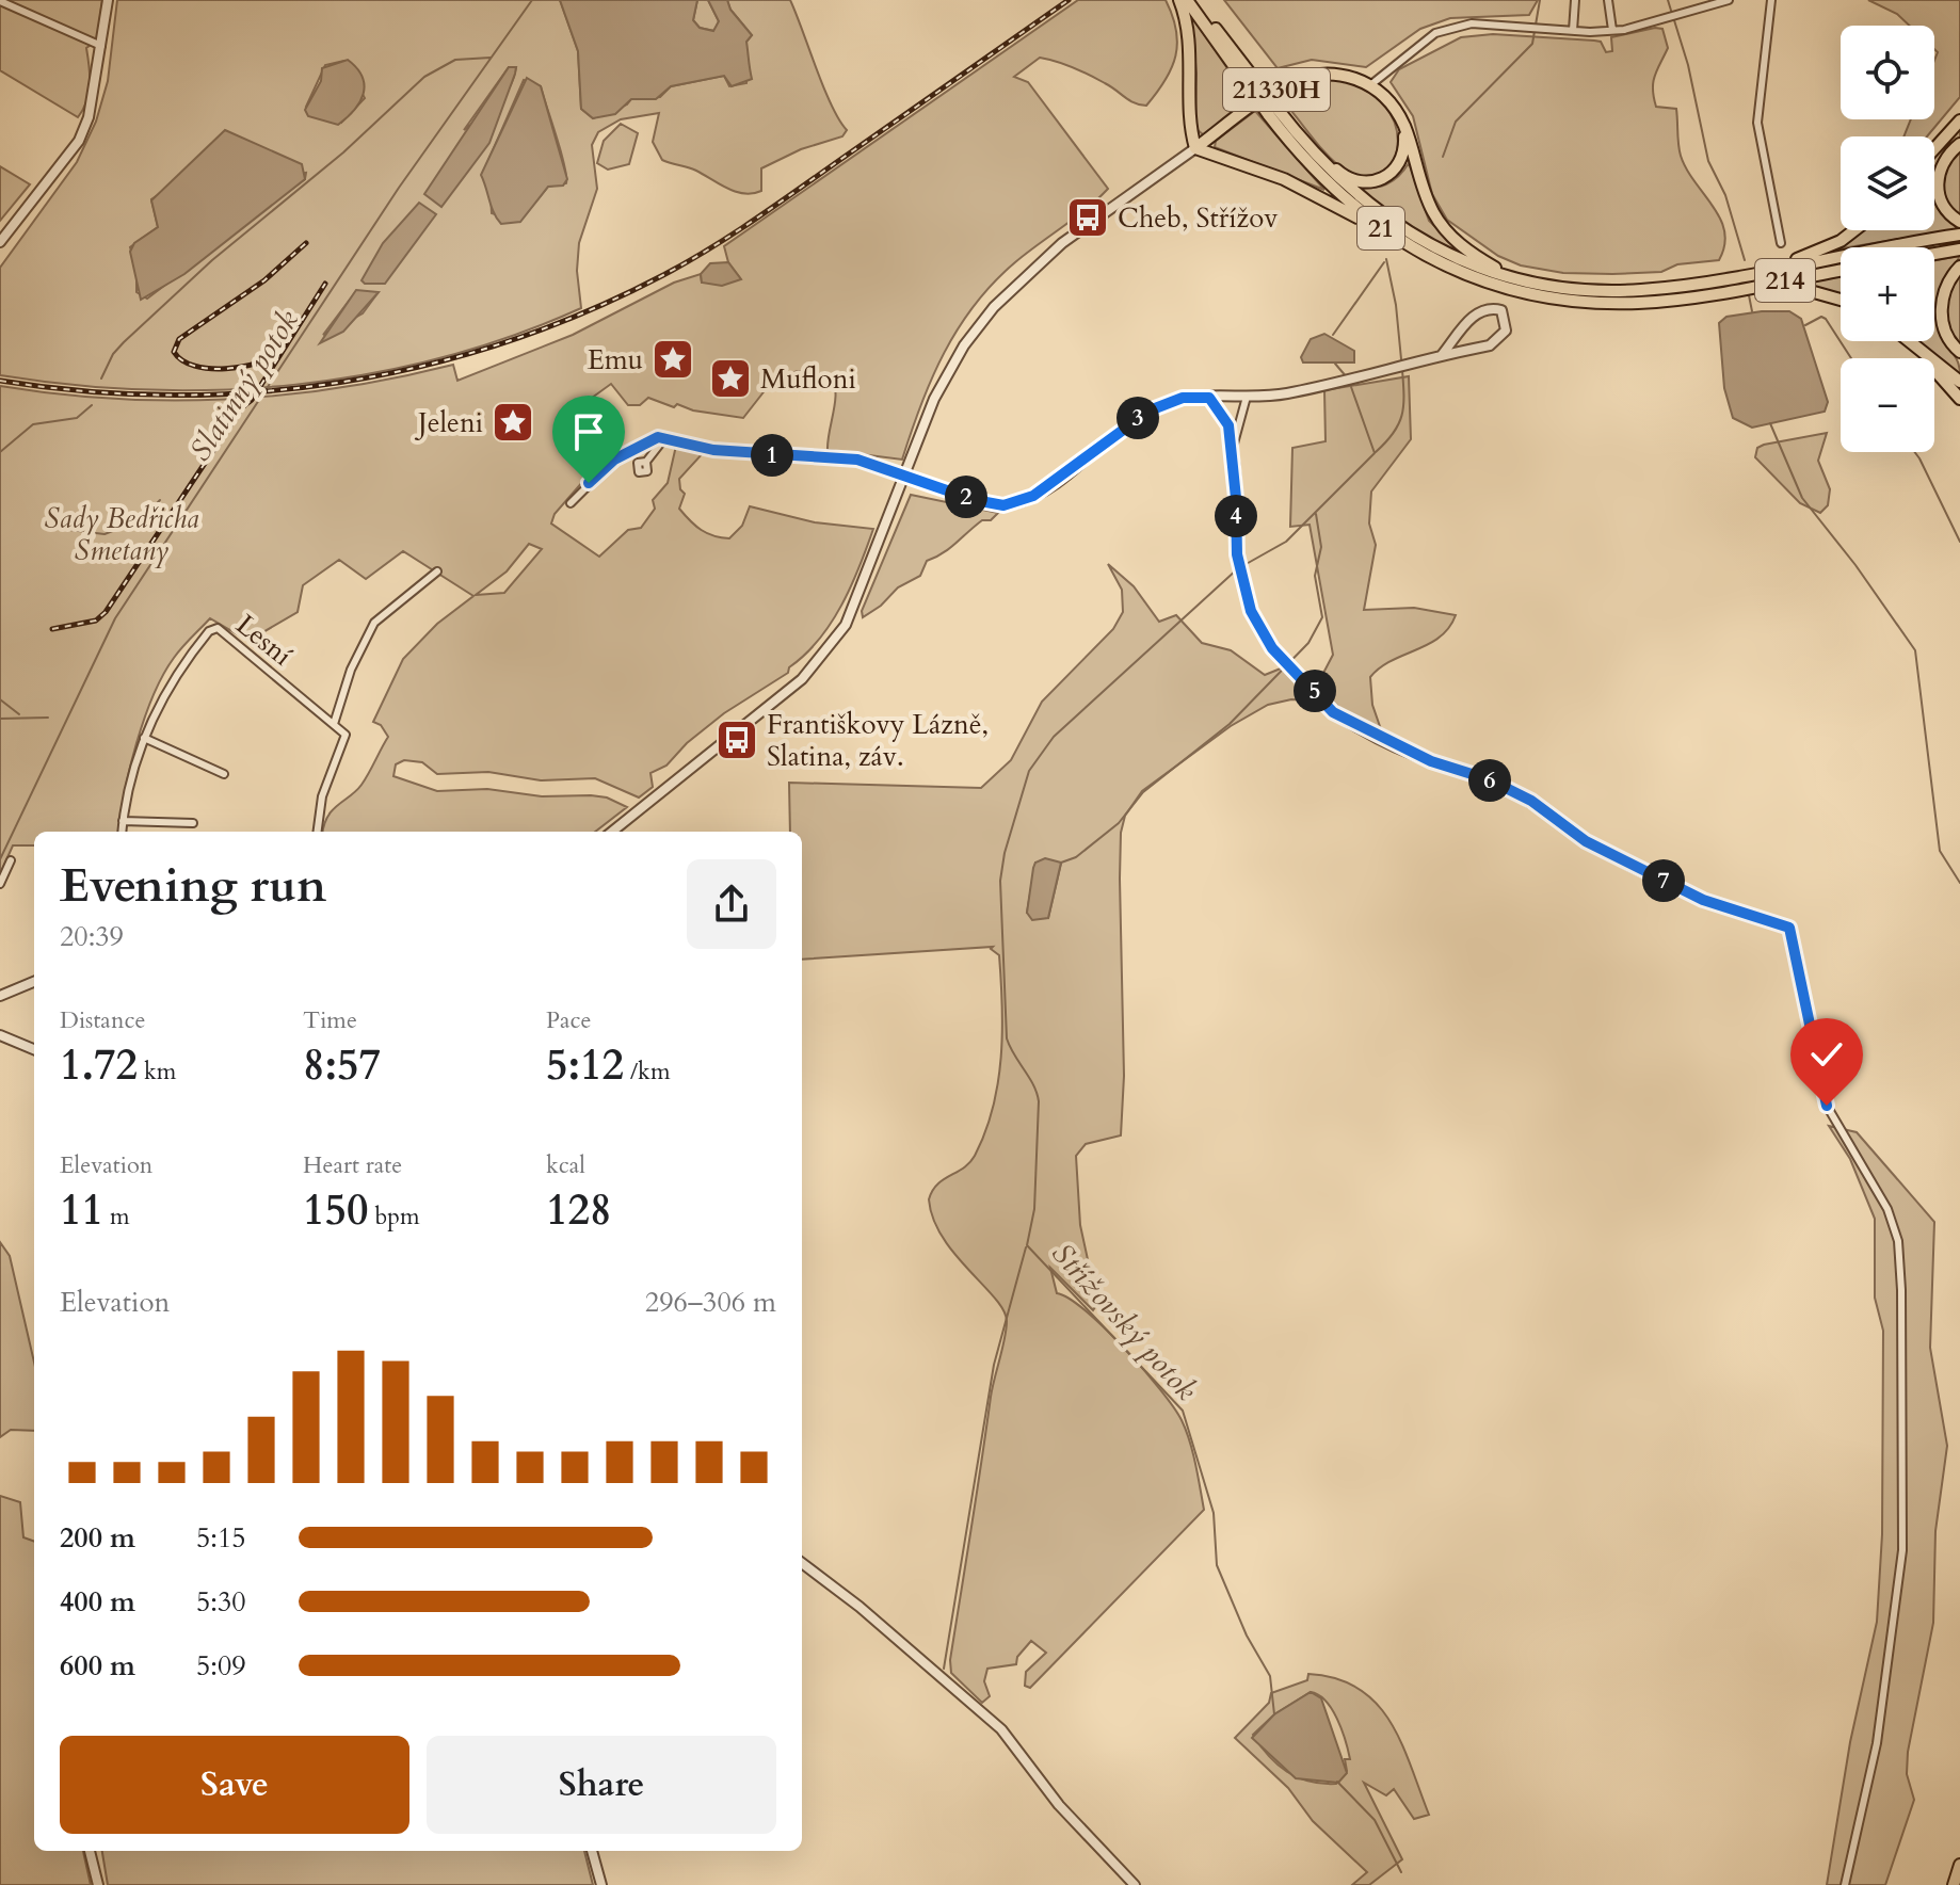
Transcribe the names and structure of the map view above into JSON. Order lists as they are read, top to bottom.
{
  "streets": {
    "main road": ["21330H", "21", "214"],
    "street": ["Lesní"]
  },
  "crossings": [
    ["21", "214"]
  ],
  "water": ["Slatinný potok", "Střížovský potok"],
  "parks": ["Sady Bedřicha Smetany"],
  "places": {
    "bus stop": ["Cheb, Střížov", "Františkovy Lázně, Slatina, záv."],
    "place": ["Emu", "Mufloni", "Jeleni"]
  },
  "page": {
    "map_buttons": ["+", "−"],
    "pins": [
      "3",
      "1",
      "2",
      "4",
      "5",
      "6",
      "7"
    ],
    "heading": ["Evening run", "20:39"],
    "stats": [
      ["Distance", "1.72 km"],
      ["Time", "8:57"],
      ["Pace", "5:12 /km"],
      ["Elevation", "11 m"],
      ["Heart rate", "150 bpm"],
      ["kcal", "128"]
    ],
    "chart": ["Elevation", "296–306 m"],
    "list": [
      {
        "name": "200 m",
        "note": "5:15"
      },
      {
        "name": "400 m",
        "note": "5:30"
      },
      {
        "name": "600 m",
        "note": "5:09"
      }
    ],
    "buttons": ["Save", "Share"]
  }
}
